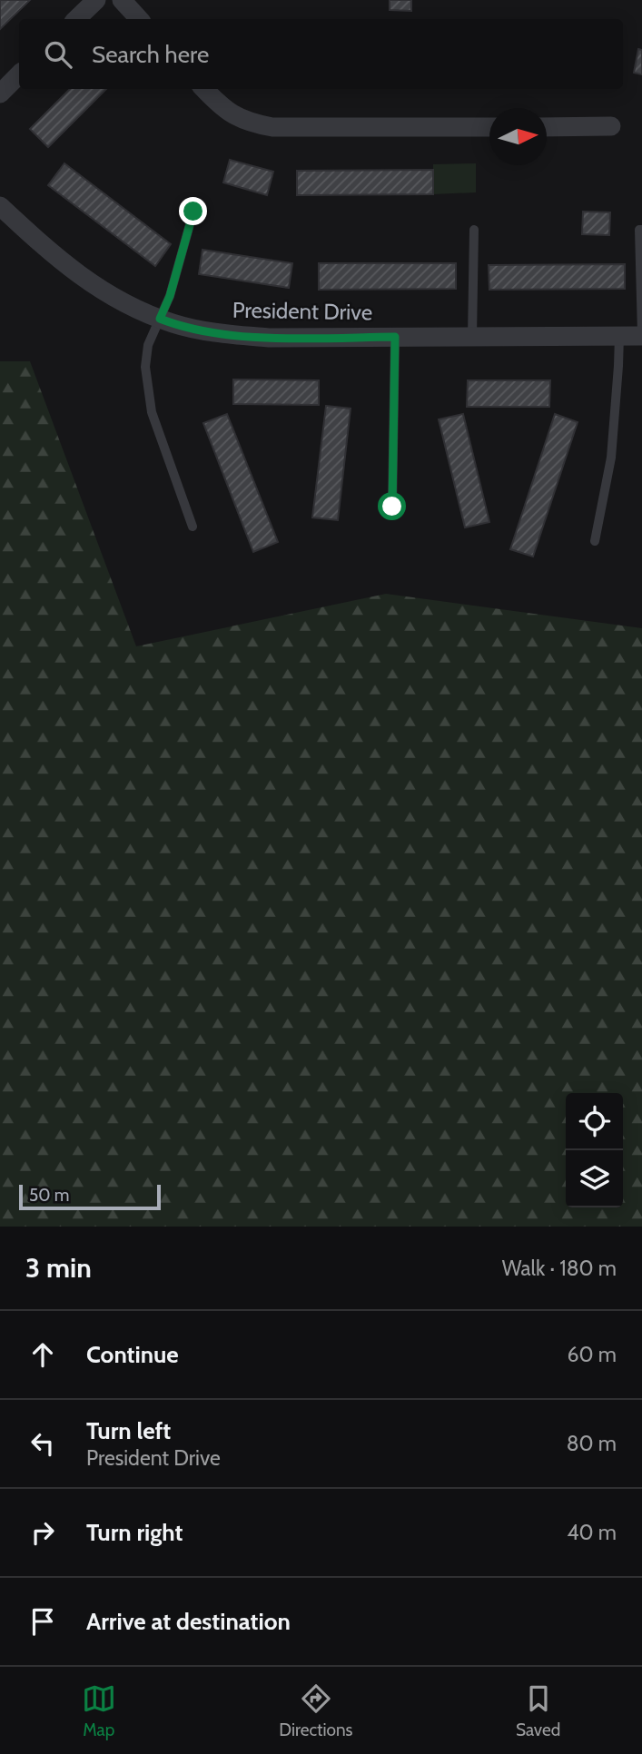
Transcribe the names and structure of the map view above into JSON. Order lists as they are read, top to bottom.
{
  "streets": {
    "street": ["President Drive"]
  },
  "scale_bar": "50 m",
  "north": "right",
  "page": {
    "search": "Search here",
    "scale": "50 m",
    "heading": ["3 min", "Walk · 180 m"],
    "list": [
      ["Continue", "60 m"],
      ["Turn left", "President Drive", "80 m"],
      ["Turn right", "40 m"],
      "Arrive at destination"
    ],
    "nav": ["Map", "Directions", "Saved"]
  }
}
